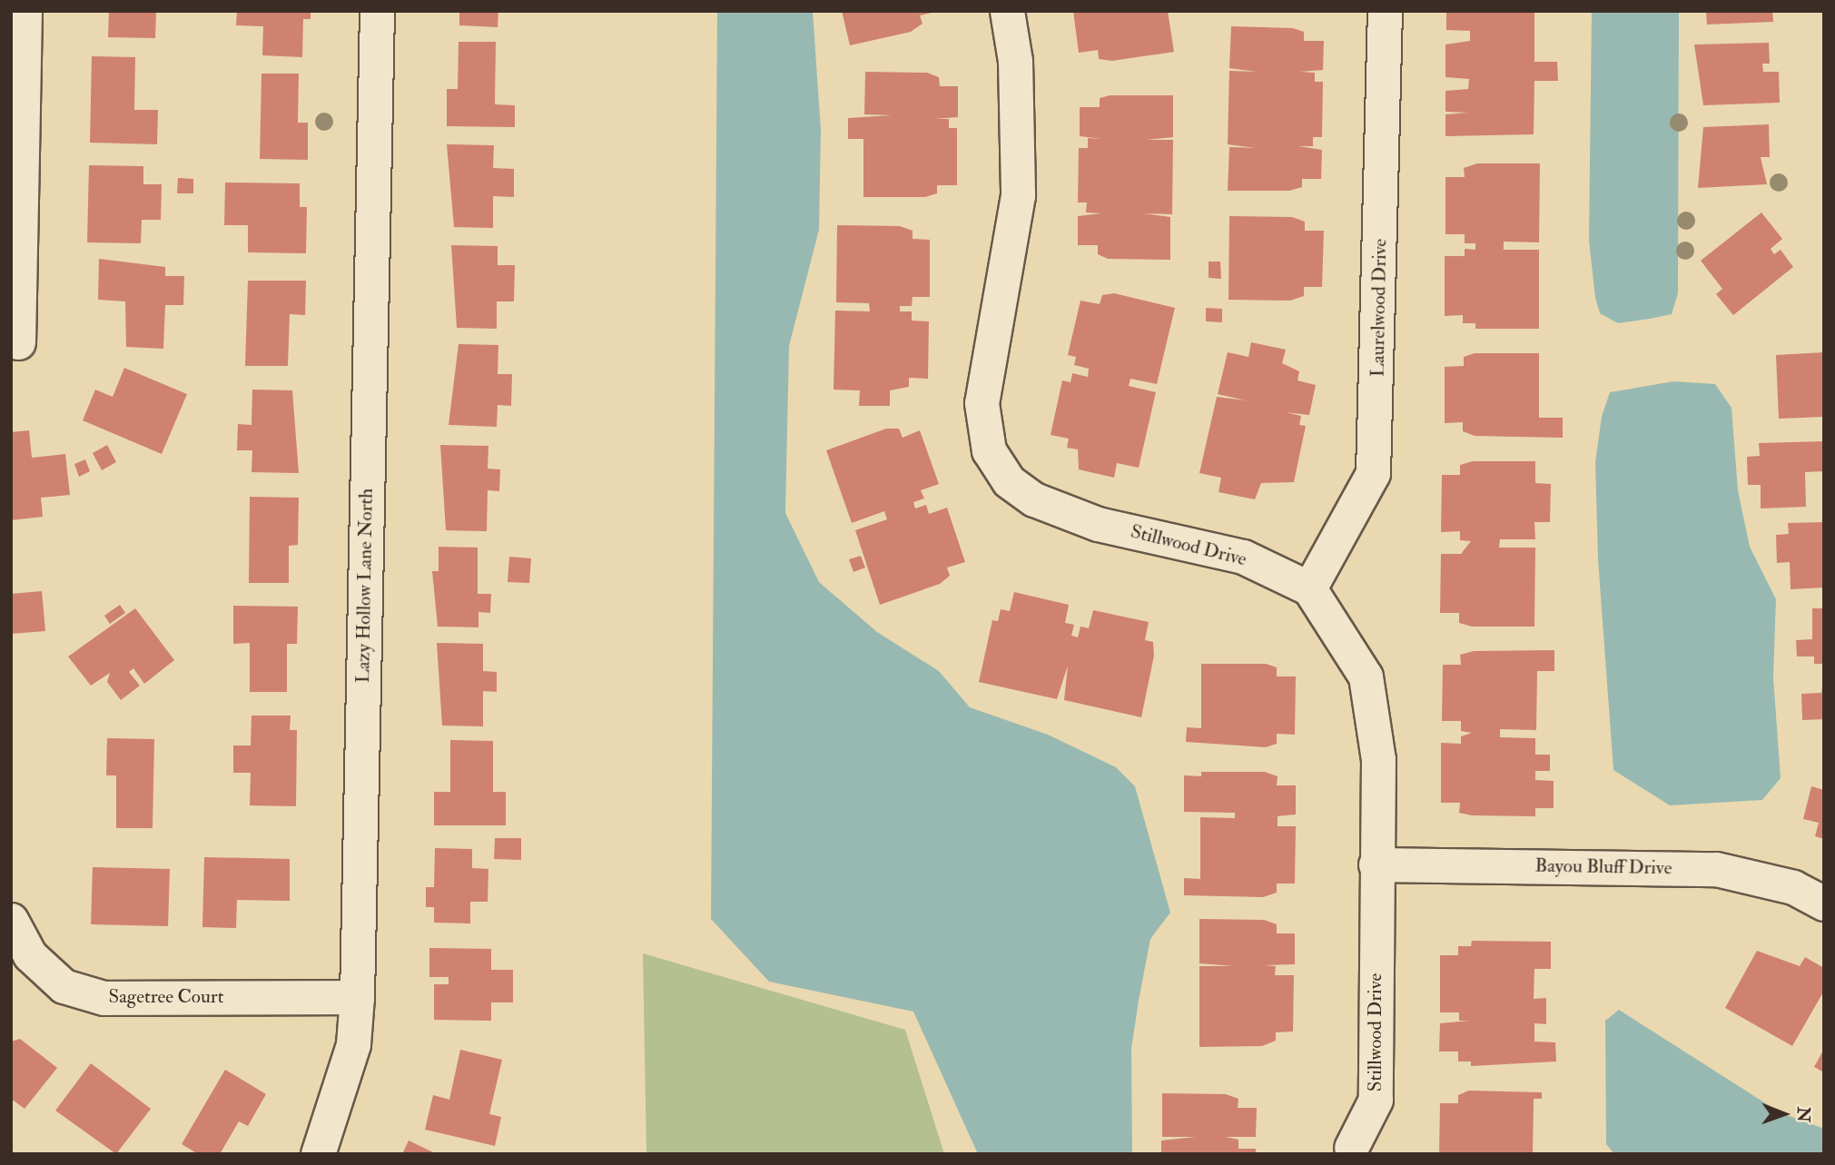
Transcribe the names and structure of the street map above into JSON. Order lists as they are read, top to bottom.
{
  "streets": {
    "street": [
      "Laurelwood Drive",
      "Stillwood Drive",
      "Lazy Hollow Lane North",
      "Bayou Bluff Drive",
      "Sagetree Court"
    ]
  },
  "crossings": [
    ["Laurelwood Drive", "Stillwood Drive"],
    ["Stillwood Drive", "Bayou Bluff Drive"],
    ["Lazy Hollow Lane North", "Sagetree Court"]
  ],
  "north": "right"
}
